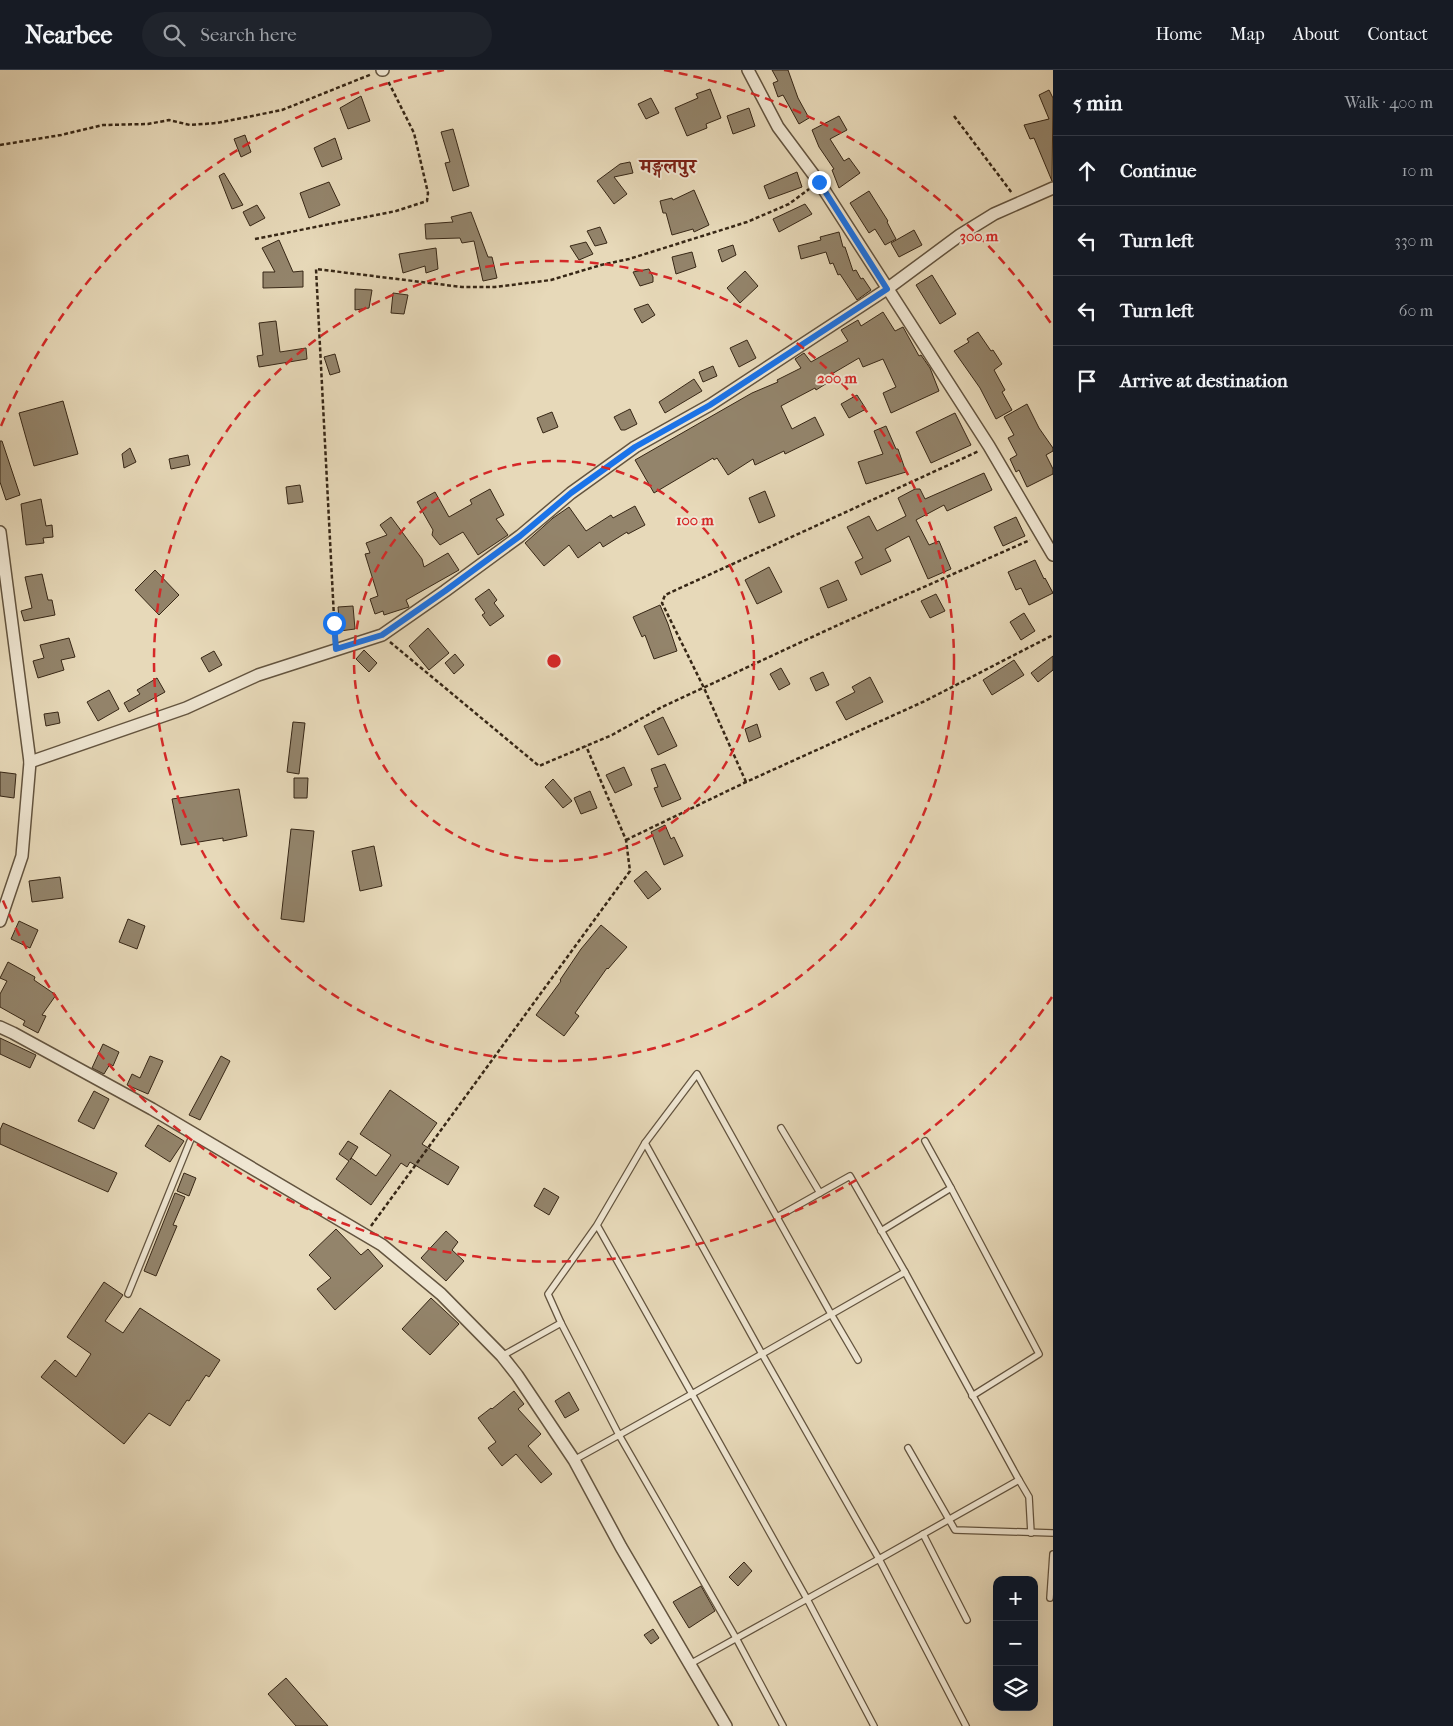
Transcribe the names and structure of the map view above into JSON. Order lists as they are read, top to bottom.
{
  "districts": ["मङ्गलपुर"],
  "page": {
    "header": "Nearbee",
    "search": "Search here",
    "nav": [
      "Home",
      "Map",
      "About",
      "Contact"
    ],
    "heading": ["5 min", "Walk · 400 m"],
    "list": [
      ["Continue", "10 m"],
      ["Turn left", "330 m"],
      ["Turn left", "60 m"],
      "Arrive at destination"
    ],
    "map_buttons": ["+", "−"]
  },
  "rings": ["300 m", "200 m", "100 m"]
}
